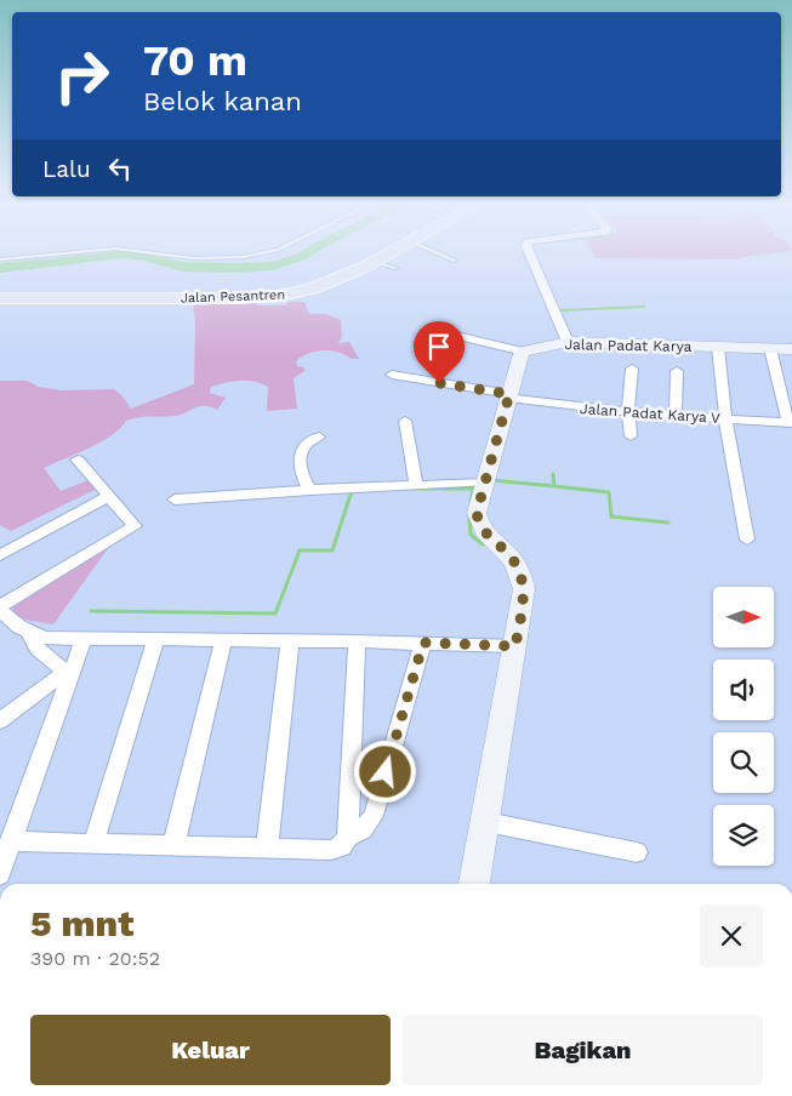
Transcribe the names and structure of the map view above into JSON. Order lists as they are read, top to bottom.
{
  "streets": {
    "main road": ["Jalan Pesantren"],
    "street": ["Jalan Padat Karya", "Jalan Padat Karya V"]
  },
  "north": "right",
  "page": {
    "turn": ["70 m", "Belok kanan"],
    "then": "Lalu",
    "heading": ["5 mnt", "390 m · 20:52"],
    "buttons": ["Keluar", "Bagikan"]
  }
}
